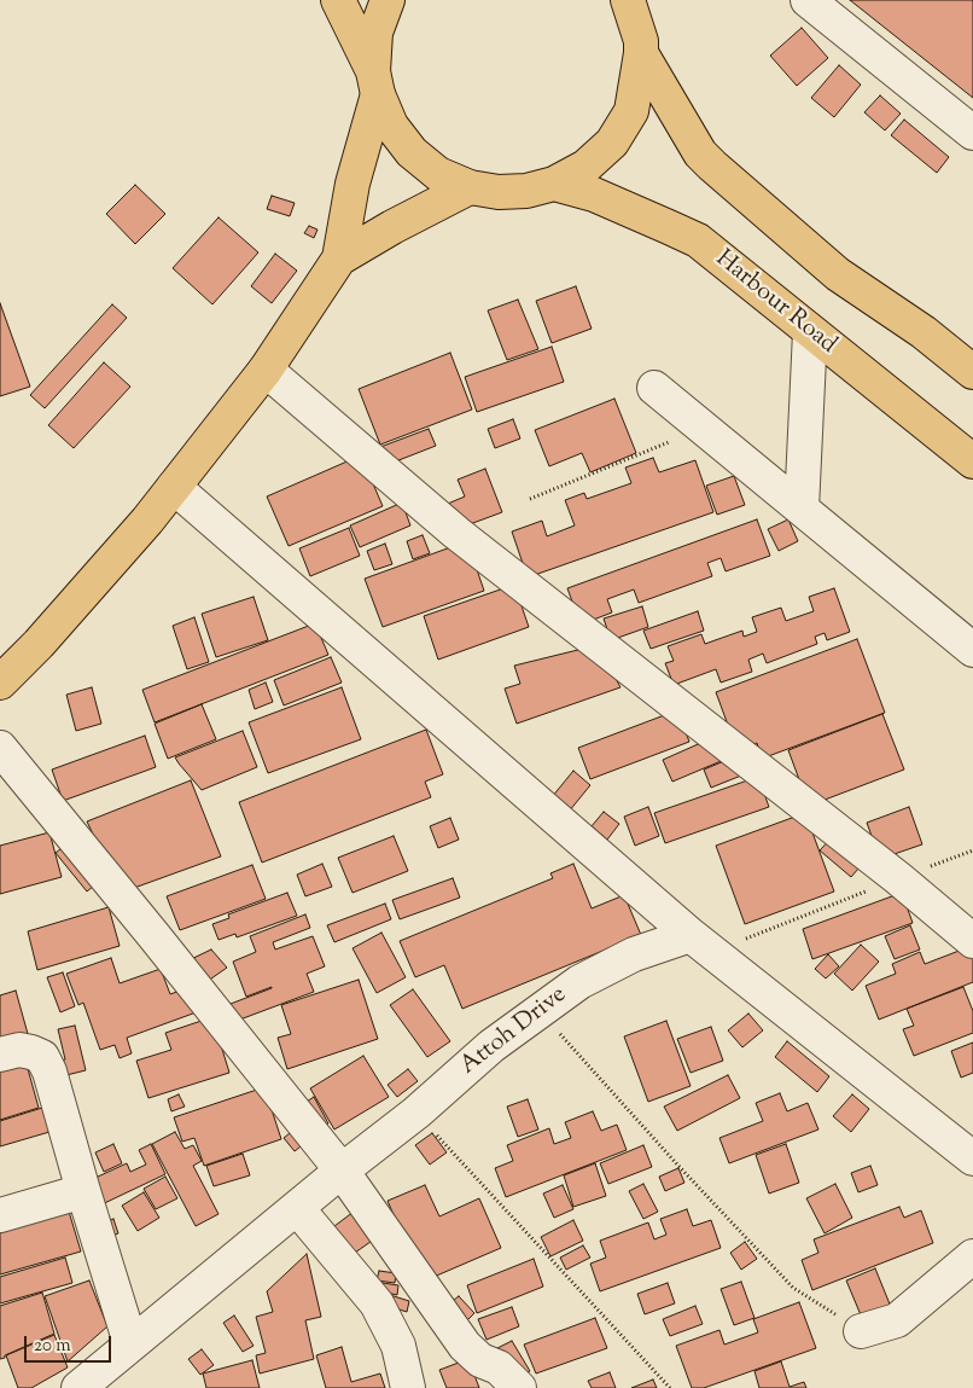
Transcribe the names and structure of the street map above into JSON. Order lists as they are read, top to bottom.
{
  "streets": {
    "main road": ["Harbour Road"],
    "street": ["Attoh Drive"]
  },
  "scale_bar": "20 m"
}
